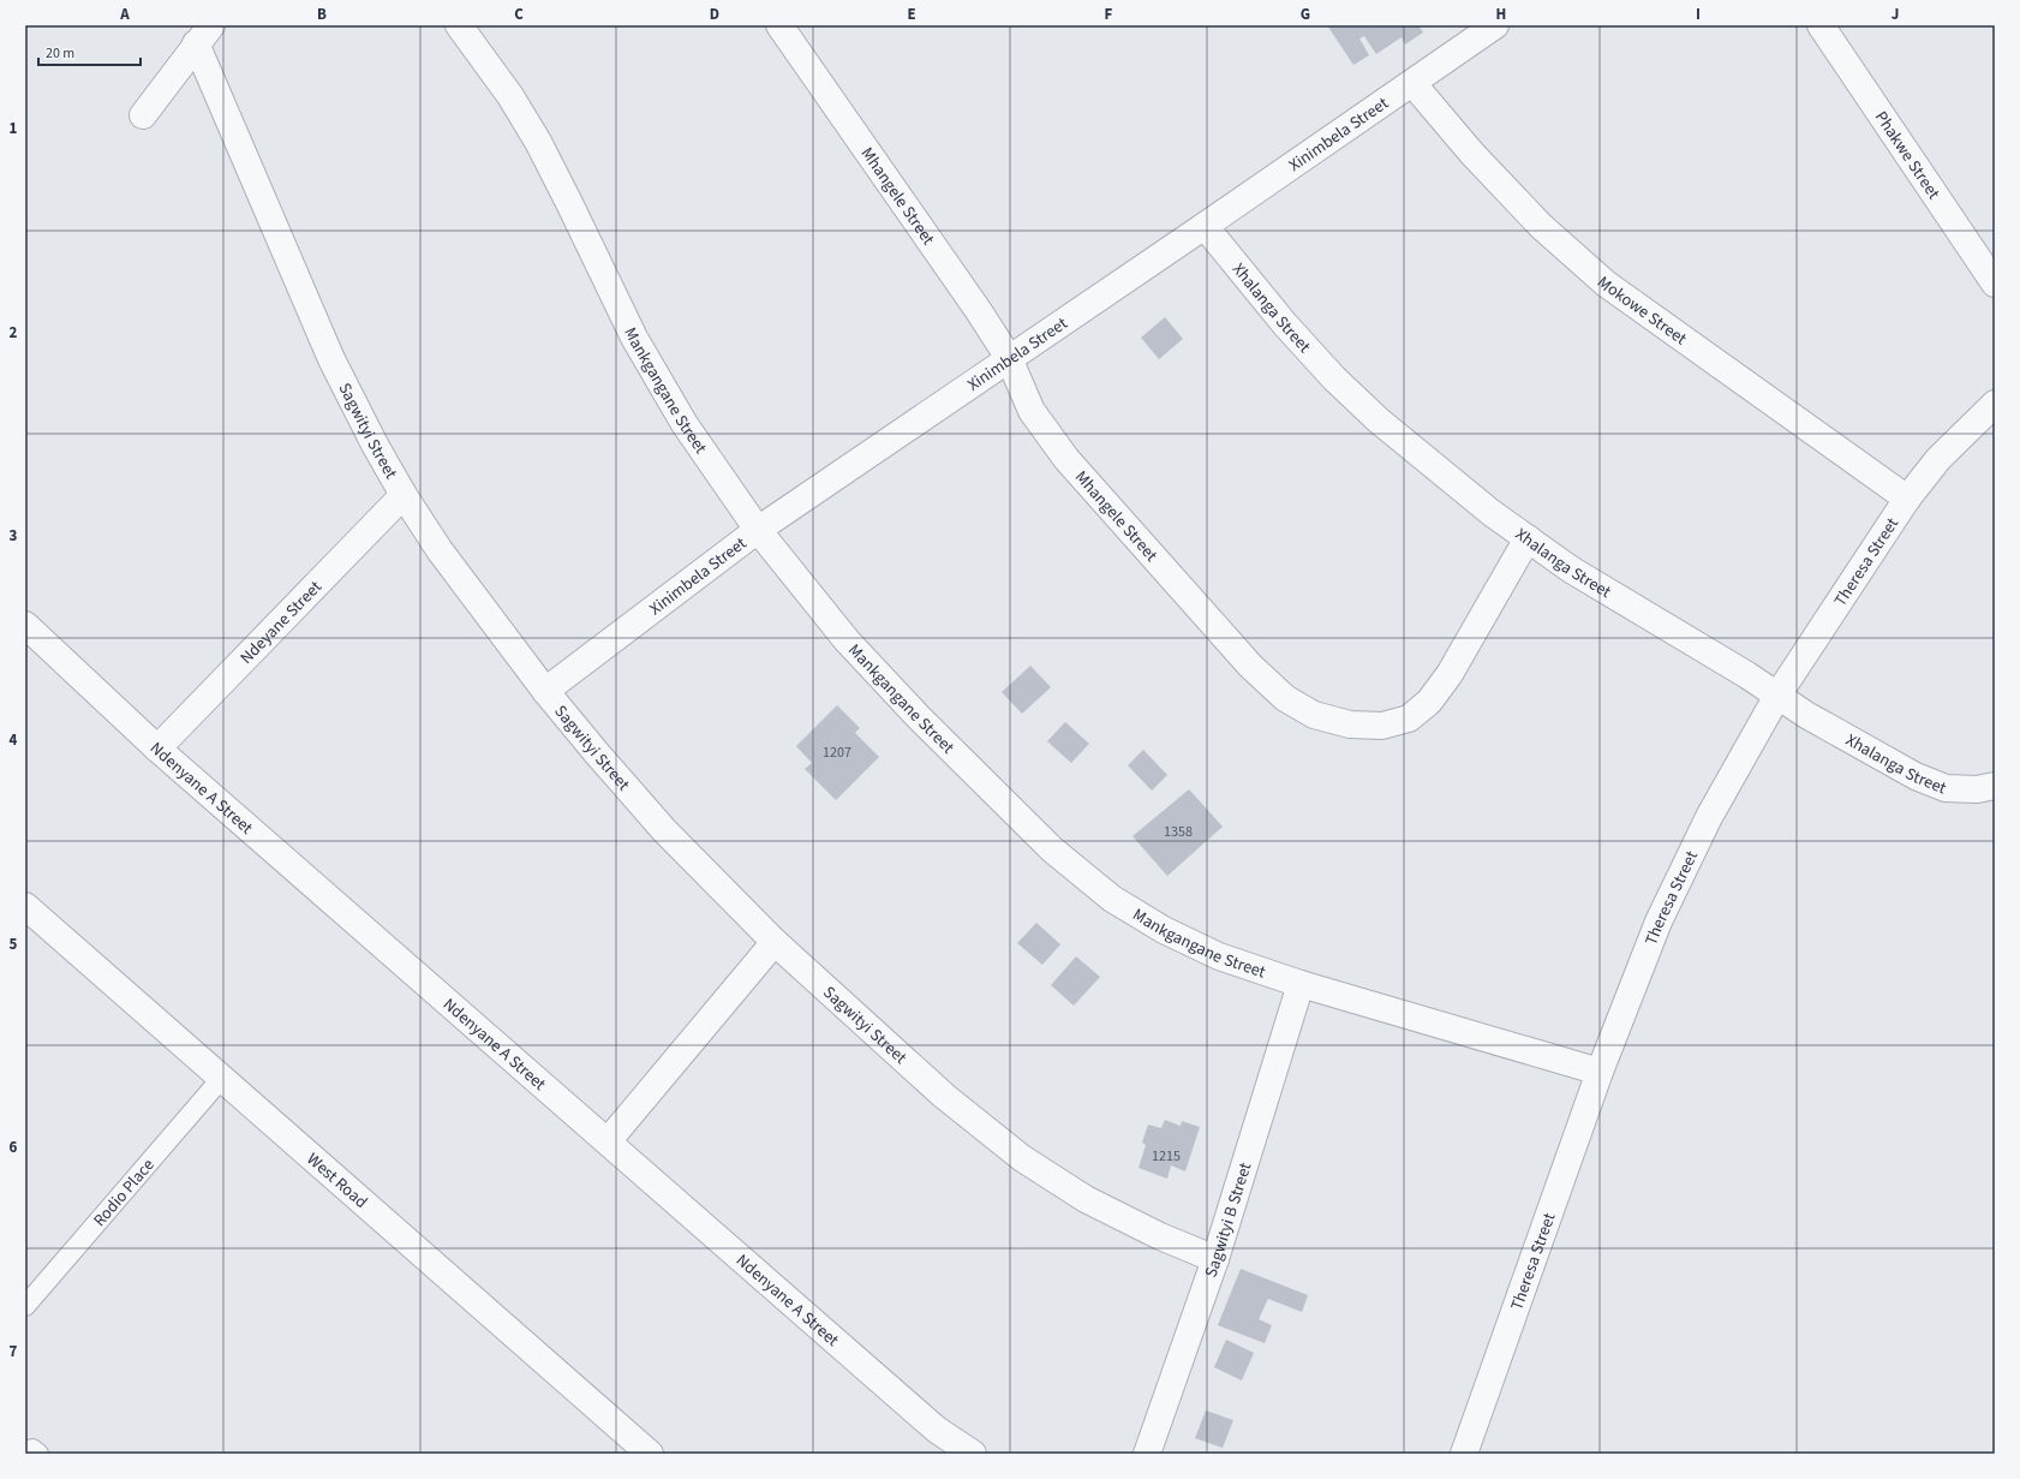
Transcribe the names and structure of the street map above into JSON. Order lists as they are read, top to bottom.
{
  "streets": {
    "street": [
      "Xinimbela Street",
      "Phakwe Street",
      "Mhangele Street",
      "Xhalanga Street",
      "Mokowe Street",
      "Mankgangane Street",
      "Sagwityi Street",
      "Theresa Street",
      "Ndeyane Street",
      "Ndenyane A Street",
      "West Road",
      "Sagwityi B Street"
    ],
    "lane": ["Rodio Place"]
  },
  "crossings": [
    ["Xinimbela Street", "Mhangele Street"],
    ["Xinimbela Street", "Xhalanga Street"],
    ["Xinimbela Street", "Mokowe Street"],
    ["Xinimbela Street", "Mankgangane Street"],
    ["Xinimbela Street", "Sagwityi Street"],
    ["Mhangele Street", "Xhalanga Street"],
    ["Xhalanga Street", "Theresa Street"],
    ["Mokowe Street", "Theresa Street"],
    ["Mankgangane Street", "Theresa Street"],
    ["Mankgangane Street", "Sagwityi B Street"],
    ["Sagwityi Street", "Ndeyane Street"],
    ["Sagwityi Street", "Sagwityi B Street"],
    ["Ndeyane Street", "Ndenyane A Street"],
    ["West Road", "Rodio Place"]
  ],
  "house_numbers": ["1207", "1358", "1215"],
  "scale_bar": "20 m",
  "grid": {
    "columns": [
      "A",
      "B",
      "C",
      "D",
      "E",
      "F",
      "G",
      "H",
      "I",
      "J"
    ],
    "rows": [
      "1",
      "2",
      "3",
      "4",
      "5",
      "6",
      "7"
    ]
  }
}
